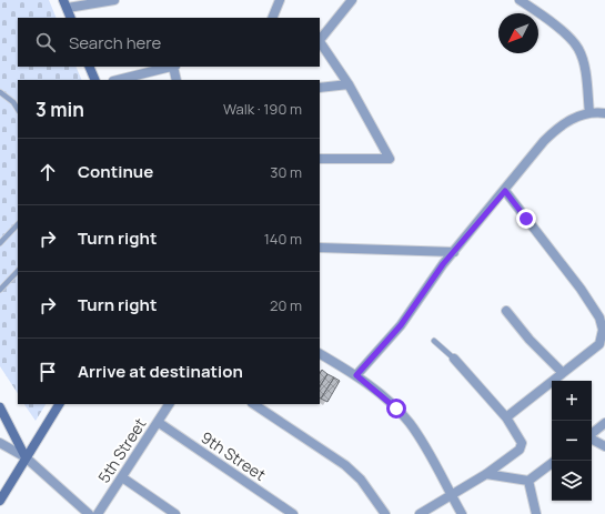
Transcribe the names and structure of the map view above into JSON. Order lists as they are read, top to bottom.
{
  "streets": {
    "street": ["5th Street", "9th Street"]
  },
  "crossings": [
    ["5th Street", "9th Street"]
  ],
  "north": "bottom left",
  "page": {
    "search": "Search here",
    "heading": ["3 min", "Walk · 190 m"],
    "list": [
      ["Continue", "30 m"],
      ["Turn right", "140 m"],
      ["Turn right", "20 m"],
      "Arrive at destination"
    ],
    "map_buttons": ["+", "−"]
  }
}
